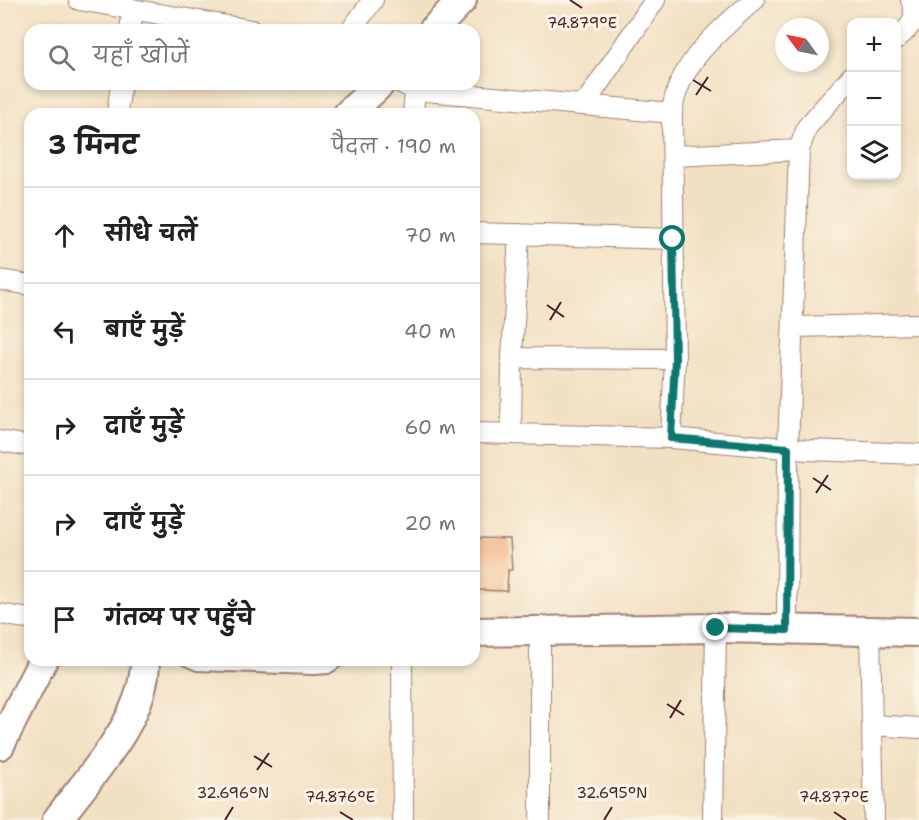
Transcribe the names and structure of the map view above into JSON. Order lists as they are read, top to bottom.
{
  "north": "top left",
  "page": {
    "map_buttons": ["+", "−"],
    "search": "यहाँ खोजें",
    "heading": ["3 मिनट", "पैदल · 190 m"],
    "list": [
      ["सीधे चलें", "70 m"],
      ["बाएँ मुड़ें", "40 m"],
      ["दाएँ मुड़ें", "60 m"],
      ["दाएँ मुड़ें", "20 m"],
      "गंतव्य पर पहुँचे"
    ]
  },
  "coordinates": [
    "74.879°E",
    "32.696°N",
    "32.695°N",
    "74.876°E",
    "74.877°E"
  ]
}
